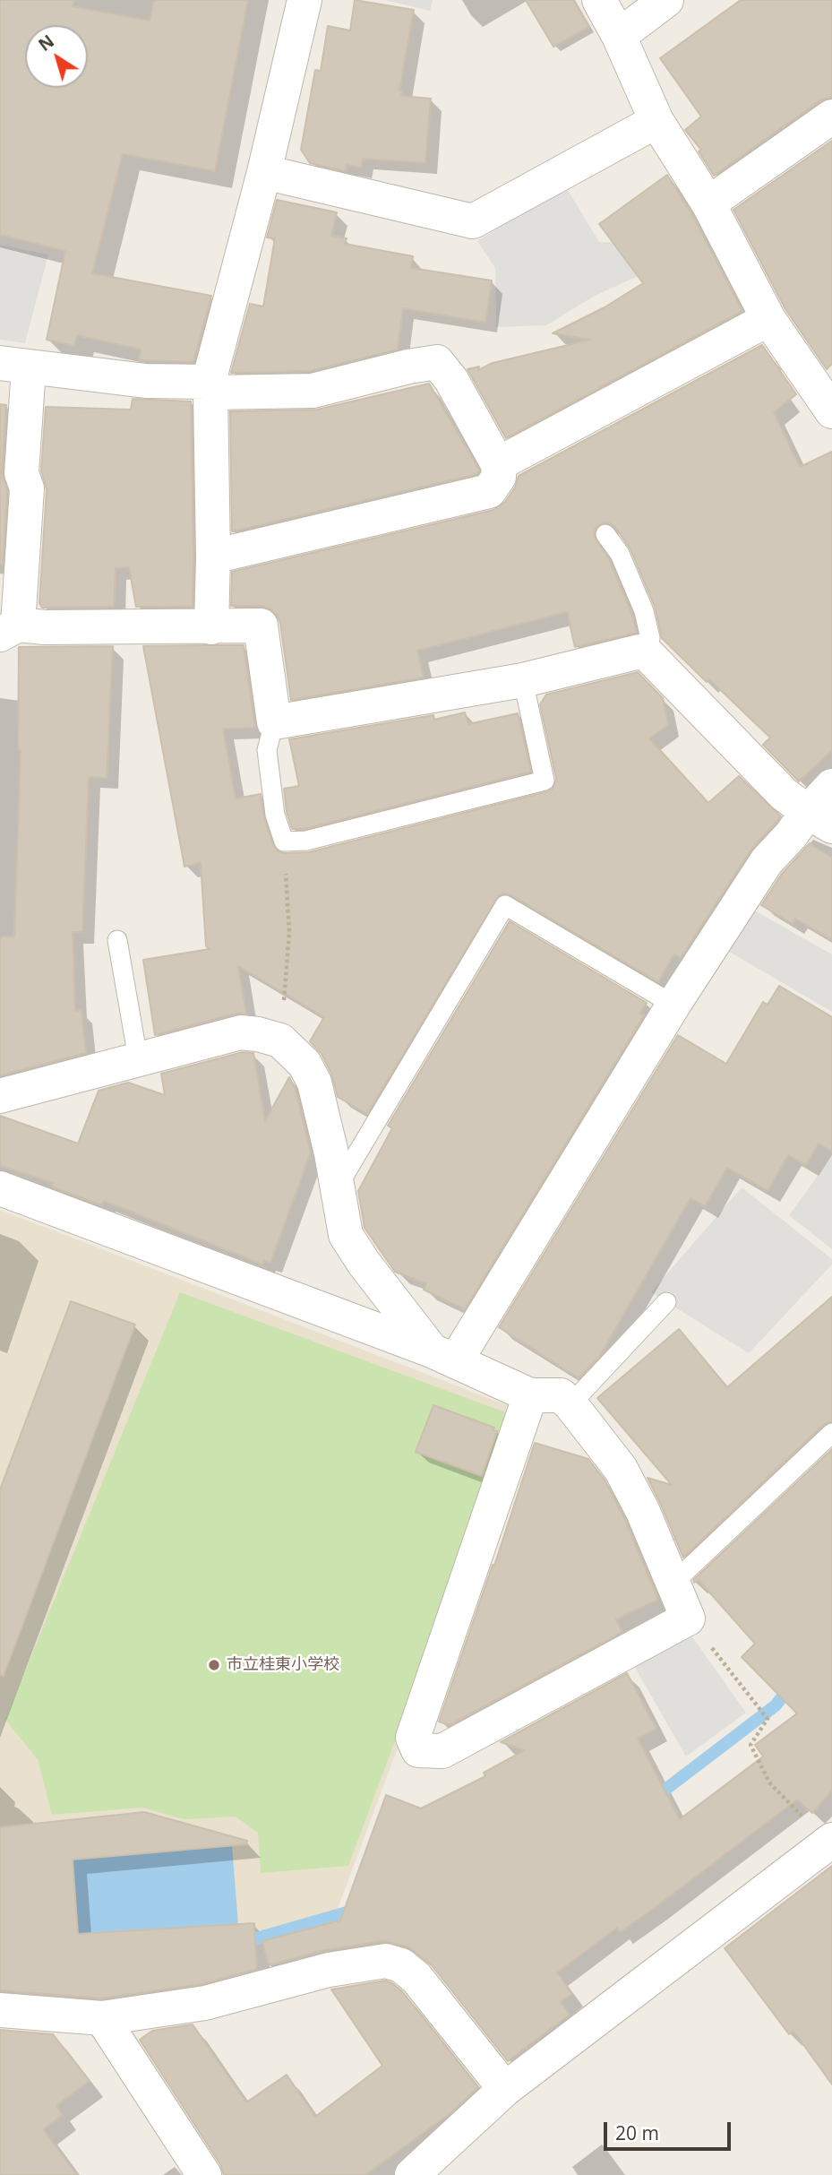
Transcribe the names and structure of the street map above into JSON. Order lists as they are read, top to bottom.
{
  "places": ["市立桂東小学校"],
  "scale_bar": "20 m",
  "north": "top left"
}
